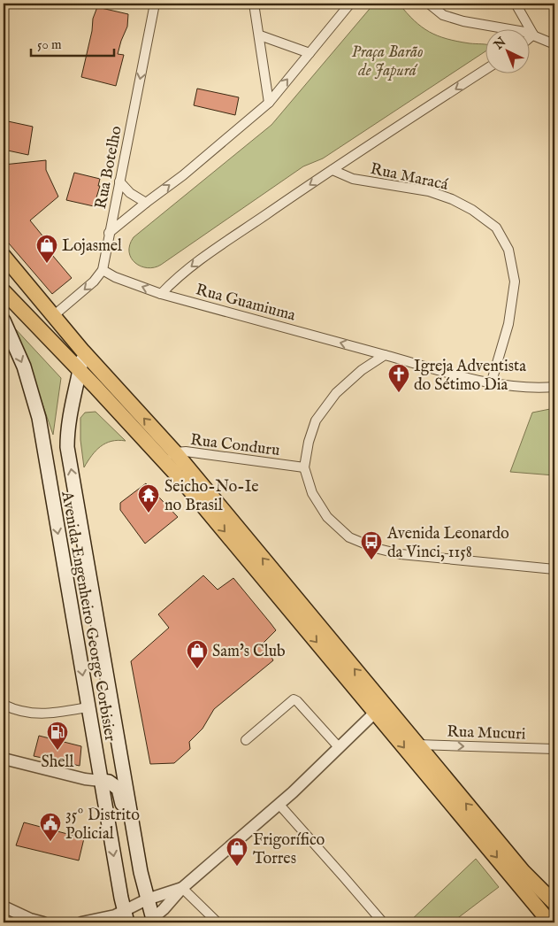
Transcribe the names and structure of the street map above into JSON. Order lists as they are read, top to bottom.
{
  "streets": {
    "main road": ["Avenida Engenheiro George Corbisier"],
    "street": [
      "Rua Botelho",
      "Rua Maracá",
      "Rua Guamiuma",
      "Rua Conduru",
      "Rua Mucuri"
    ]
  },
  "crossings": [
    ["Rua Botelho", "Rua Guamiuma"],
    ["Rua Maracá", "Rua Guamiuma"]
  ],
  "one_way": ["Rua Botelho", "Rua Guamiuma", "Rua Mucuri"],
  "parks": ["Praça Barão de Japurá"],
  "places": {
    "shop": ["Lojasmel", "Sam's Club", "Frigorífico Torres"],
    "church": ["Igreja Adventista do Sétimo Dia"],
    "temple": ["Seicho-No-Ie no Brasil"],
    "bus stop": ["Avenida Leonardo da Vinci, 1158"],
    "fuel station": ["Shell"],
    "public building": ["35º Distrito Policial"]
  },
  "scale_bar": "50 m",
  "north": "top left"
}
